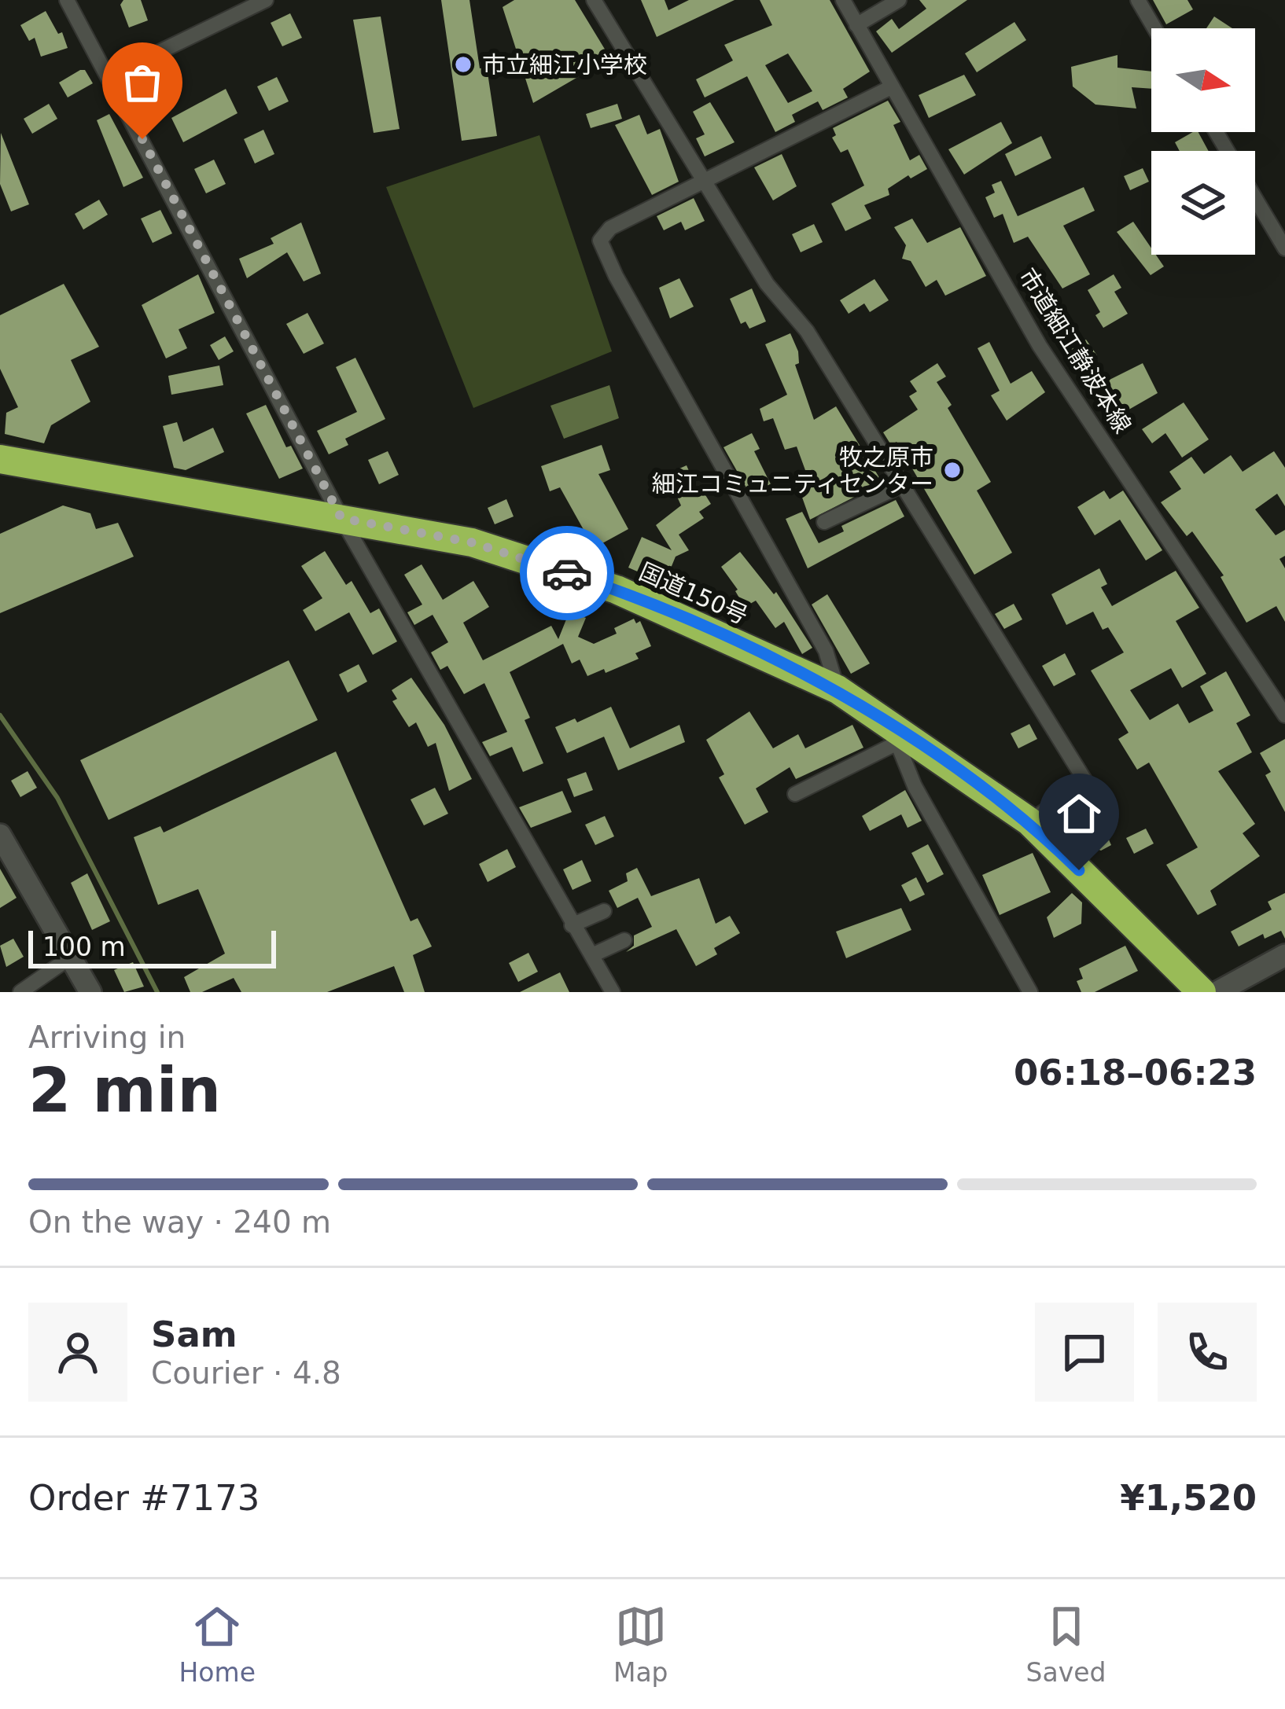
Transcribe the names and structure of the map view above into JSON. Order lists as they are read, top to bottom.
{
  "streets": {
    "highway": ["国道150号"],
    "street": ["市道細江静波本線"]
  },
  "places": ["市立細江小学校", "牧之原市 細江コミュニティセンター"],
  "scale_bar": "100 m",
  "north": "right",
  "page": {
    "scale": "100 m",
    "heading": ["2 min", "Arriving in", "06:18–06:23"],
    "panel": [
      "Sam",
      "Courier · 4.8",
      "Order #7173",
      "¥1,520"
    ],
    "bar": "On the way · 240 m",
    "tabs": ["Home", "Map", "Saved"]
  }
}
